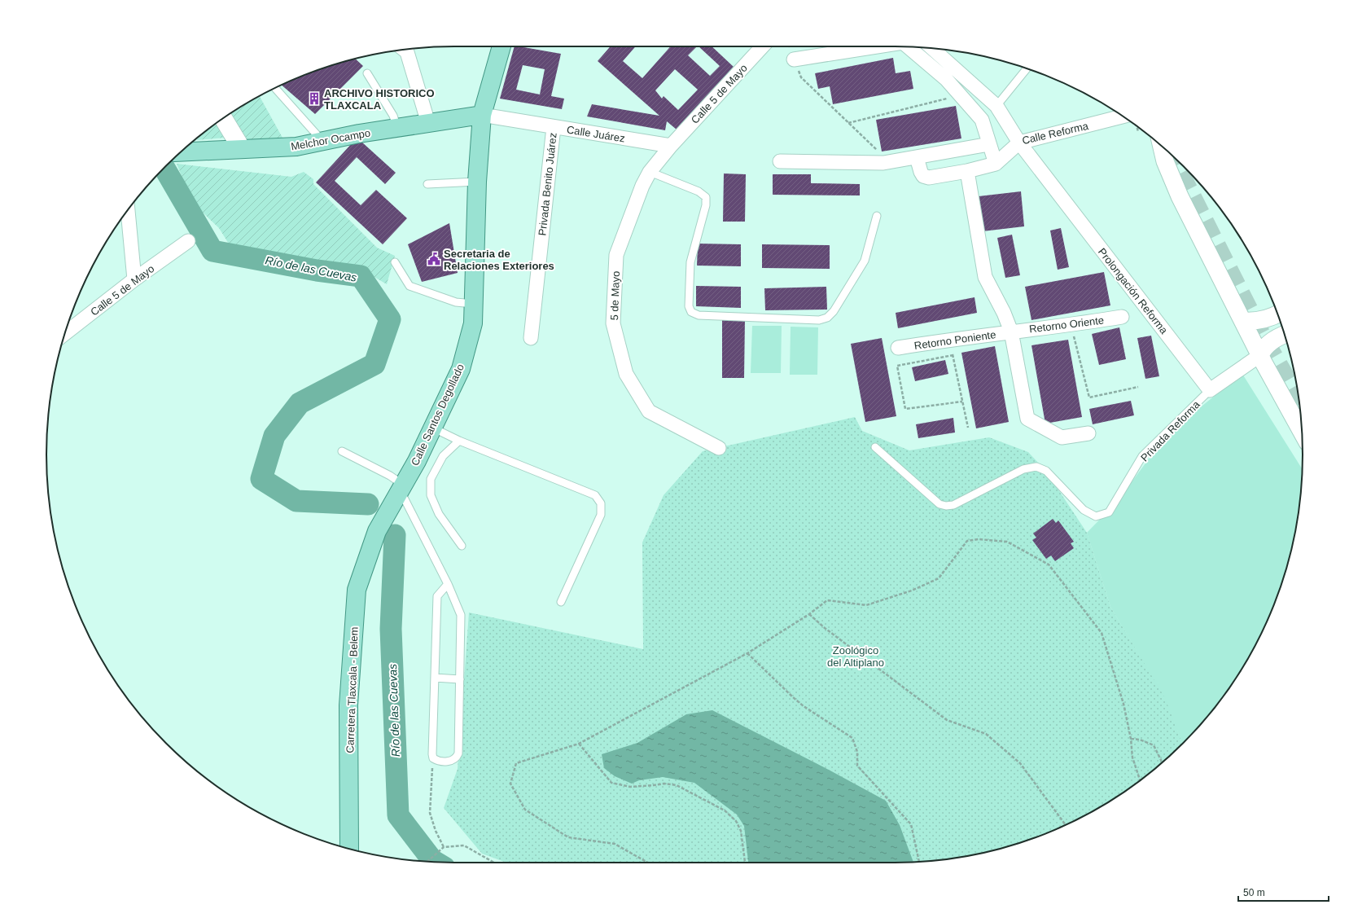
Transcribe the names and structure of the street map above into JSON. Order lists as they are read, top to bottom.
{
  "streets": {
    "main road": ["Melchor Ocampo", "Calle Santos Degollado", "Carretera Tlaxcala - Belem"],
    "street": [
      "Calle 5 de Mayo",
      "Calle Reforma",
      "Calle Juárez",
      "Privada Benito Juárez",
      "Prolongación Reforma",
      "5 de Mayo",
      "Retorno Oriente",
      "Retorno Poniente"
    ],
    "lane": ["Privada Reforma"]
  },
  "crossings": [
    ["Calle 5 de Mayo", "Calle Juárez"],
    ["Calle 5 de Mayo", "5 de Mayo"],
    ["Calle Reforma", "Prolongación Reforma"],
    ["Calle Juárez", "Melchor Ocampo"],
    ["Calle Juárez", "Privada Benito Juárez"],
    ["Calle Juárez", "5 de Mayo"],
    ["Calle Juárez", "Calle Santos Degollado"],
    ["Melchor Ocampo", "Calle Santos Degollado"],
    ["Prolongación Reforma", "Privada Reforma"],
    ["Retorno Oriente", "Retorno Poniente"],
    ["Calle Santos Degollado", "Carretera Tlaxcala - Belem"]
  ],
  "water": ["Río de las Cuevas"],
  "parks": ["Zoológico del Altiplano"],
  "places": {
    "building": ["ARCHIVO HISTORICO TLAXCALA"],
    "public building": ["Secretaria de Relaciones Exteriores"]
  },
  "scale_bar": "50 m"
}
